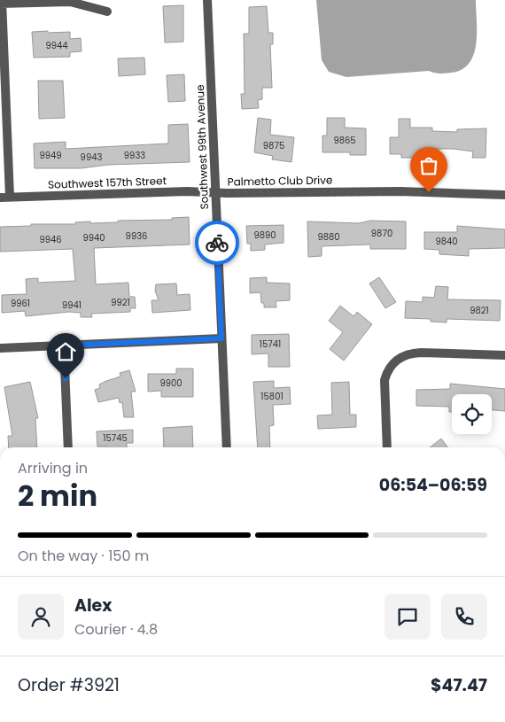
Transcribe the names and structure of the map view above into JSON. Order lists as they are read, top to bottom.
{
  "streets": {
    "street": ["Southwest 99th Avenue", "Palmetto Club Drive", "Southwest 157th Street"]
  },
  "crossings": [
    ["Southwest 99th Avenue", "Palmetto Club Drive"],
    ["Southwest 99th Avenue", "Southwest 157th Street"],
    ["Palmetto Club Drive", "Southwest 157th Street"]
  ],
  "house_numbers": [
    "9944",
    "9865",
    "9875",
    "9949",
    "9933",
    "9943",
    "9870",
    "9890",
    "9936",
    "9880",
    "9940",
    "9946",
    "9840",
    "9921",
    "9961",
    "9941",
    "9821",
    "15741",
    "9900",
    "15801",
    "15745"
  ],
  "page": {
    "heading": ["2 min", "Arriving in", "06:54–06:59"],
    "panel": [
      "Alex",
      "Courier · 4.8",
      "Order #3921",
      "$47.47"
    ],
    "bar": "On the way · 150 m"
  }
}
